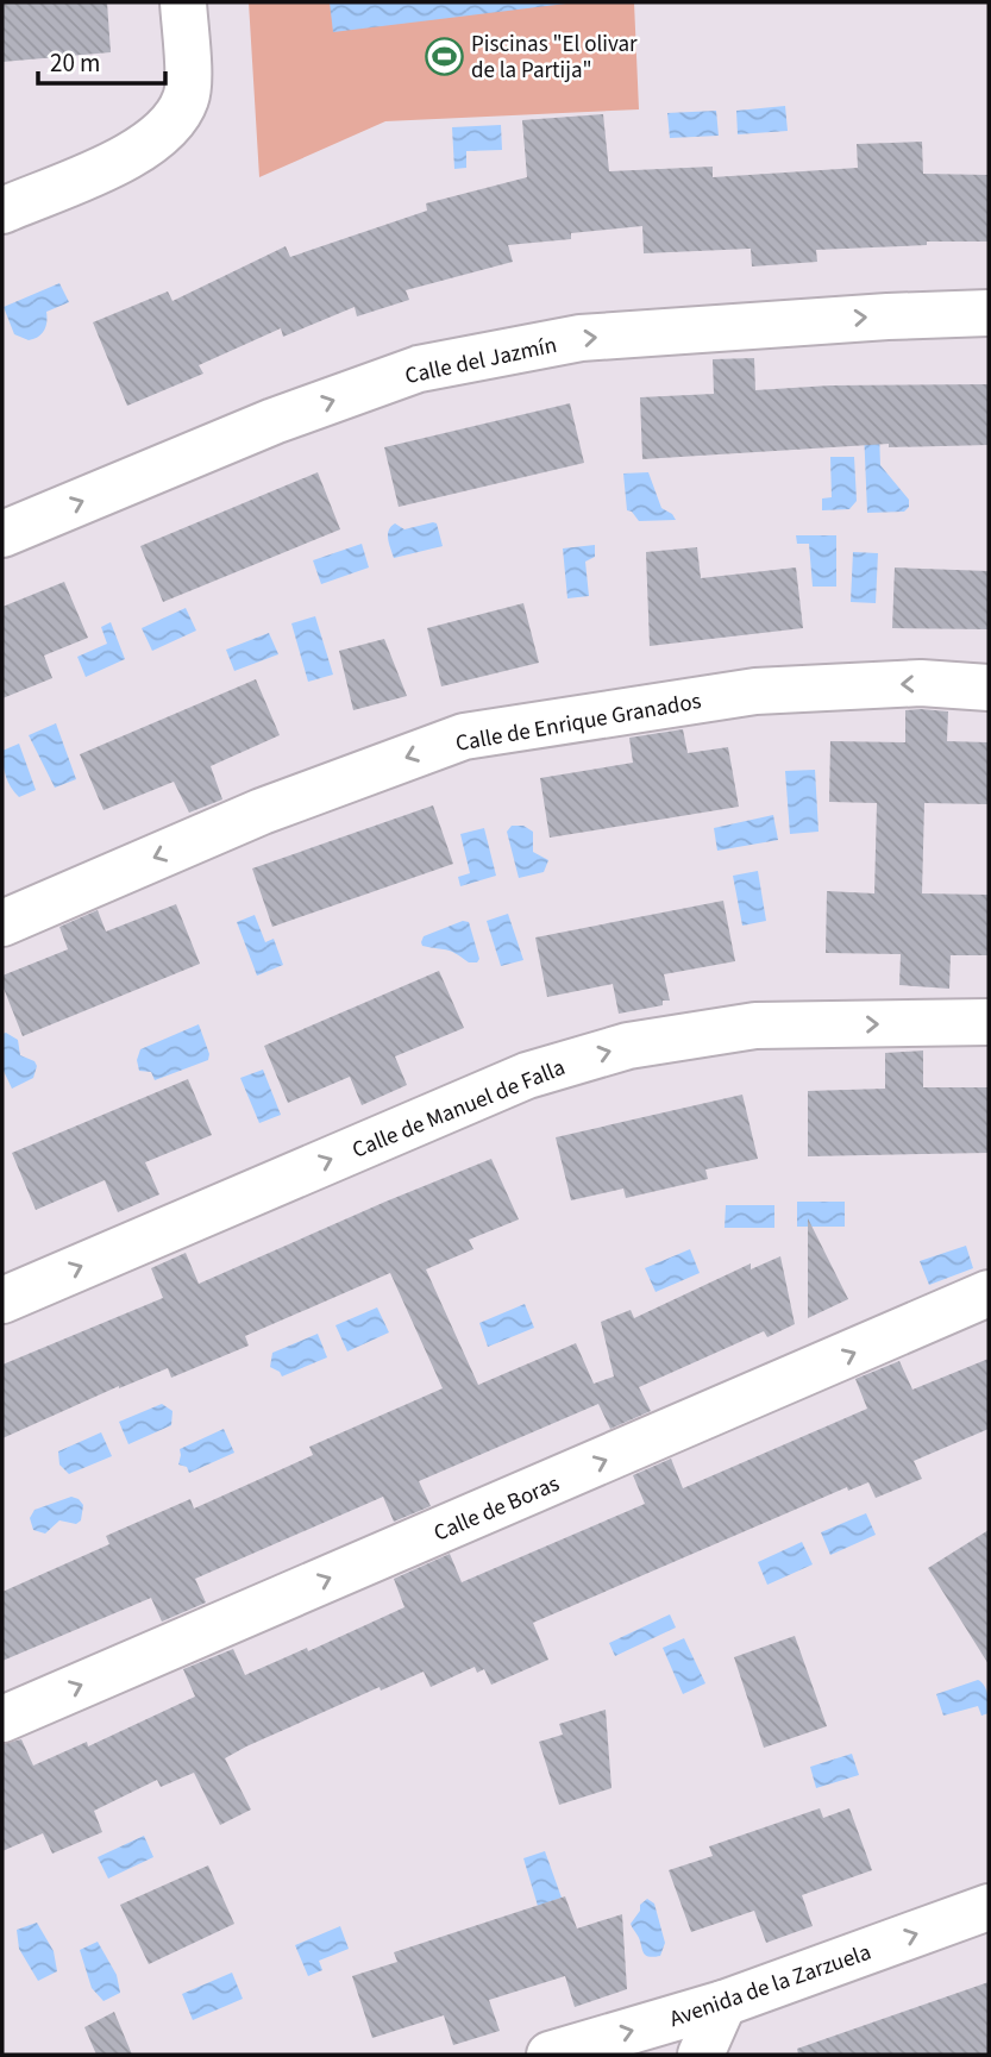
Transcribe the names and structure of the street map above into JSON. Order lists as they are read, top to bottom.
{
  "streets": {
    "street": [
      "Calle del Jazmín",
      "Calle de Enrique Granados",
      "Calle de Manuel de Falla",
      "Calle de Boras",
      "Avenida de la Zarzuela"
    ]
  },
  "one_way": [
    "Calle del Jazmín",
    "Calle de Enrique Granados",
    "Calle de Manuel de Falla",
    "Calle de Boras",
    "Avenida de la Zarzuela"
  ],
  "places": {
    "sports": ["Piscinas \"El olivar de la Partija\""]
  },
  "scale_bar": "20 m"
}
